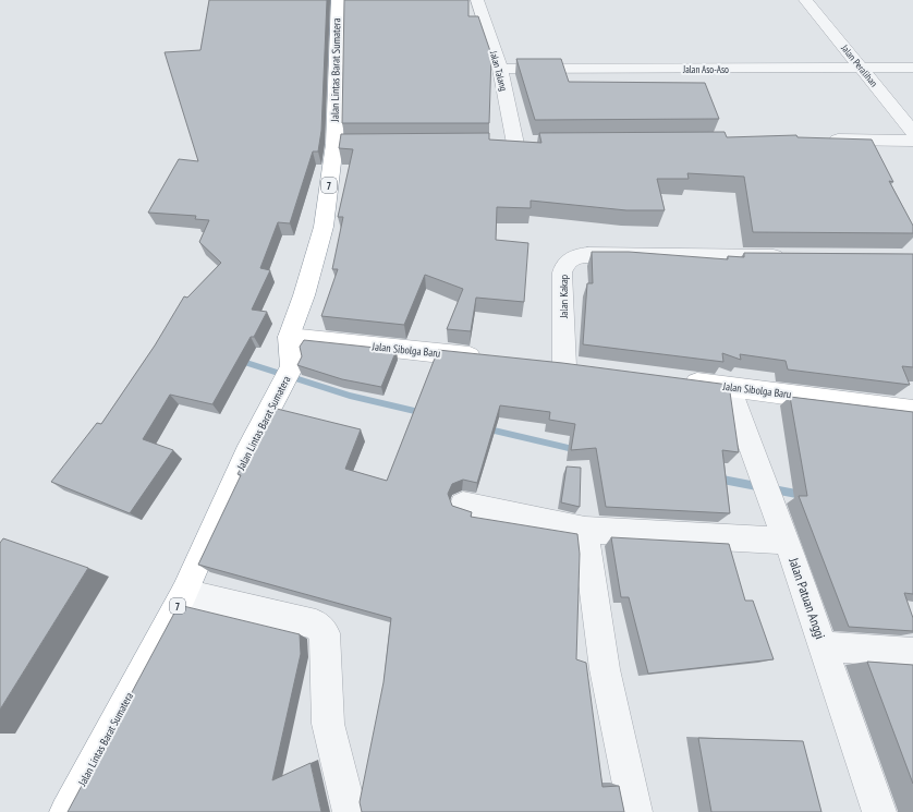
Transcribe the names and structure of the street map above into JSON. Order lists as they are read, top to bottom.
{
  "streets": {
    "main road": ["Jalan Lintas Barat Sumatera", "7", "Jalan Sibolga Baru"],
    "street": [
      "Jalan Peralihan",
      "Jalan Aso-Aso",
      "Jalan Talang",
      "Jalan Kakap",
      "Jalan Patuan Anggi"
    ]
  },
  "crossings": [
    ["Jalan Peralihan", "Jalan Aso-Aso"],
    ["Jalan Aso-Aso", "Jalan Talang"],
    ["Jalan Lintas Barat Sumatera", "Jalan Sibolga Baru"],
    ["Jalan Sibolga Baru", "Jalan Patuan Anggi"]
  ]
}
